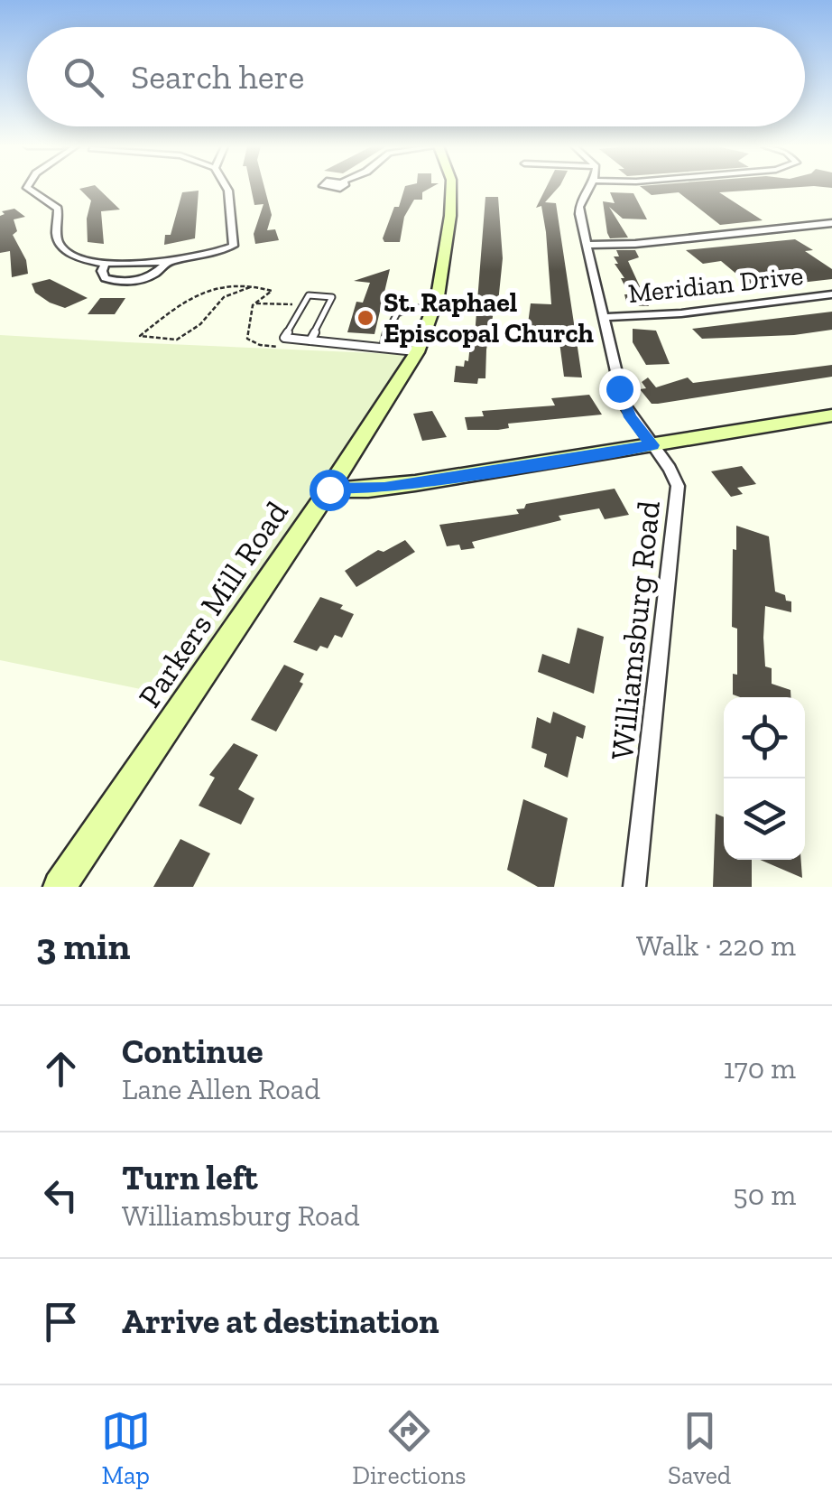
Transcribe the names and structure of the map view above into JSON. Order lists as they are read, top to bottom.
{
  "streets": {
    "main road": ["Parkers Mill Road"],
    "street": ["Meridian Drive", "Williamsburg Road"]
  },
  "crossings": [
    ["Meridian Drive", "Williamsburg Road"]
  ],
  "places": ["St. Raphael Episcopal Church"],
  "page": {
    "search": "Search here",
    "heading": ["3 min", "Walk · 220 m"],
    "list": [
      ["Continue", "Lane Allen Road", "170 m"],
      ["Turn left", "Williamsburg Road", "50 m"],
      "Arrive at destination"
    ],
    "nav": ["Map", "Directions", "Saved"]
  }
}
